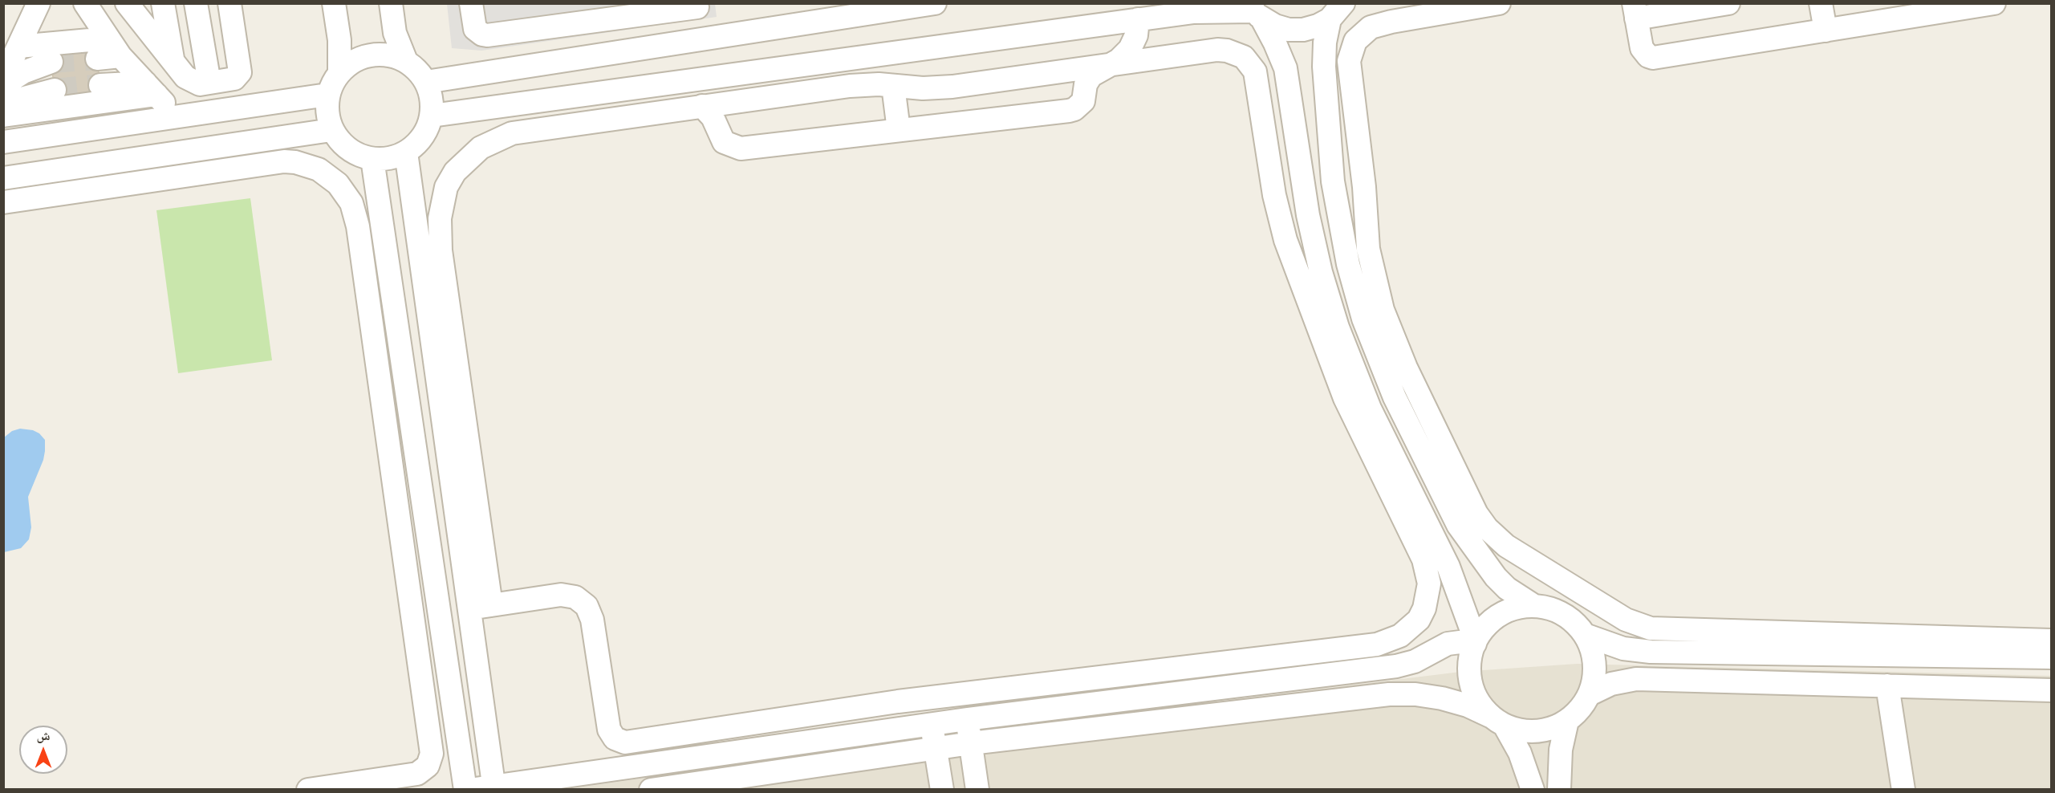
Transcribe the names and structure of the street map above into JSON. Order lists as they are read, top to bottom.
{
  "north": "top"
}
